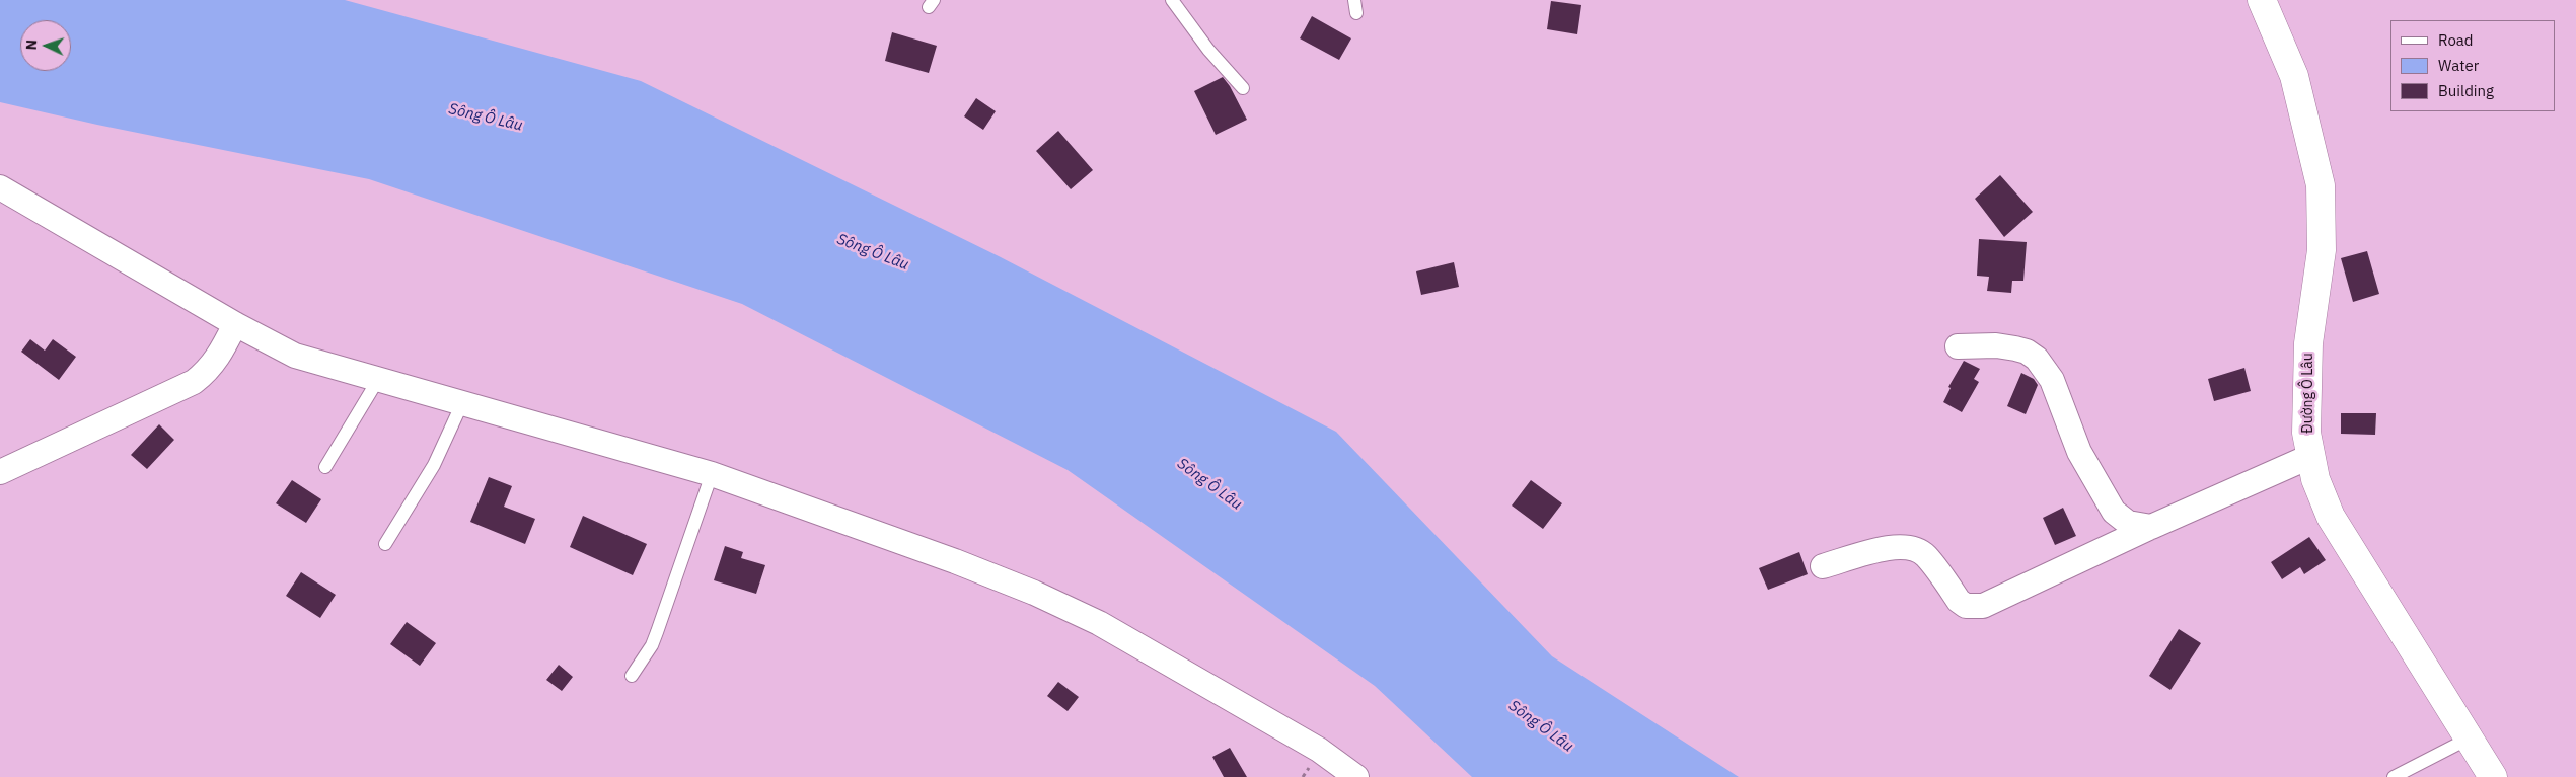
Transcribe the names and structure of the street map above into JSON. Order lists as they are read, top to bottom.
{
  "streets": {
    "main road": ["Đường Ô Lâu"]
  },
  "water": ["Sông Ô Lâu"],
  "legend": ["Road", "Water", "Building"],
  "north": "left"
}
